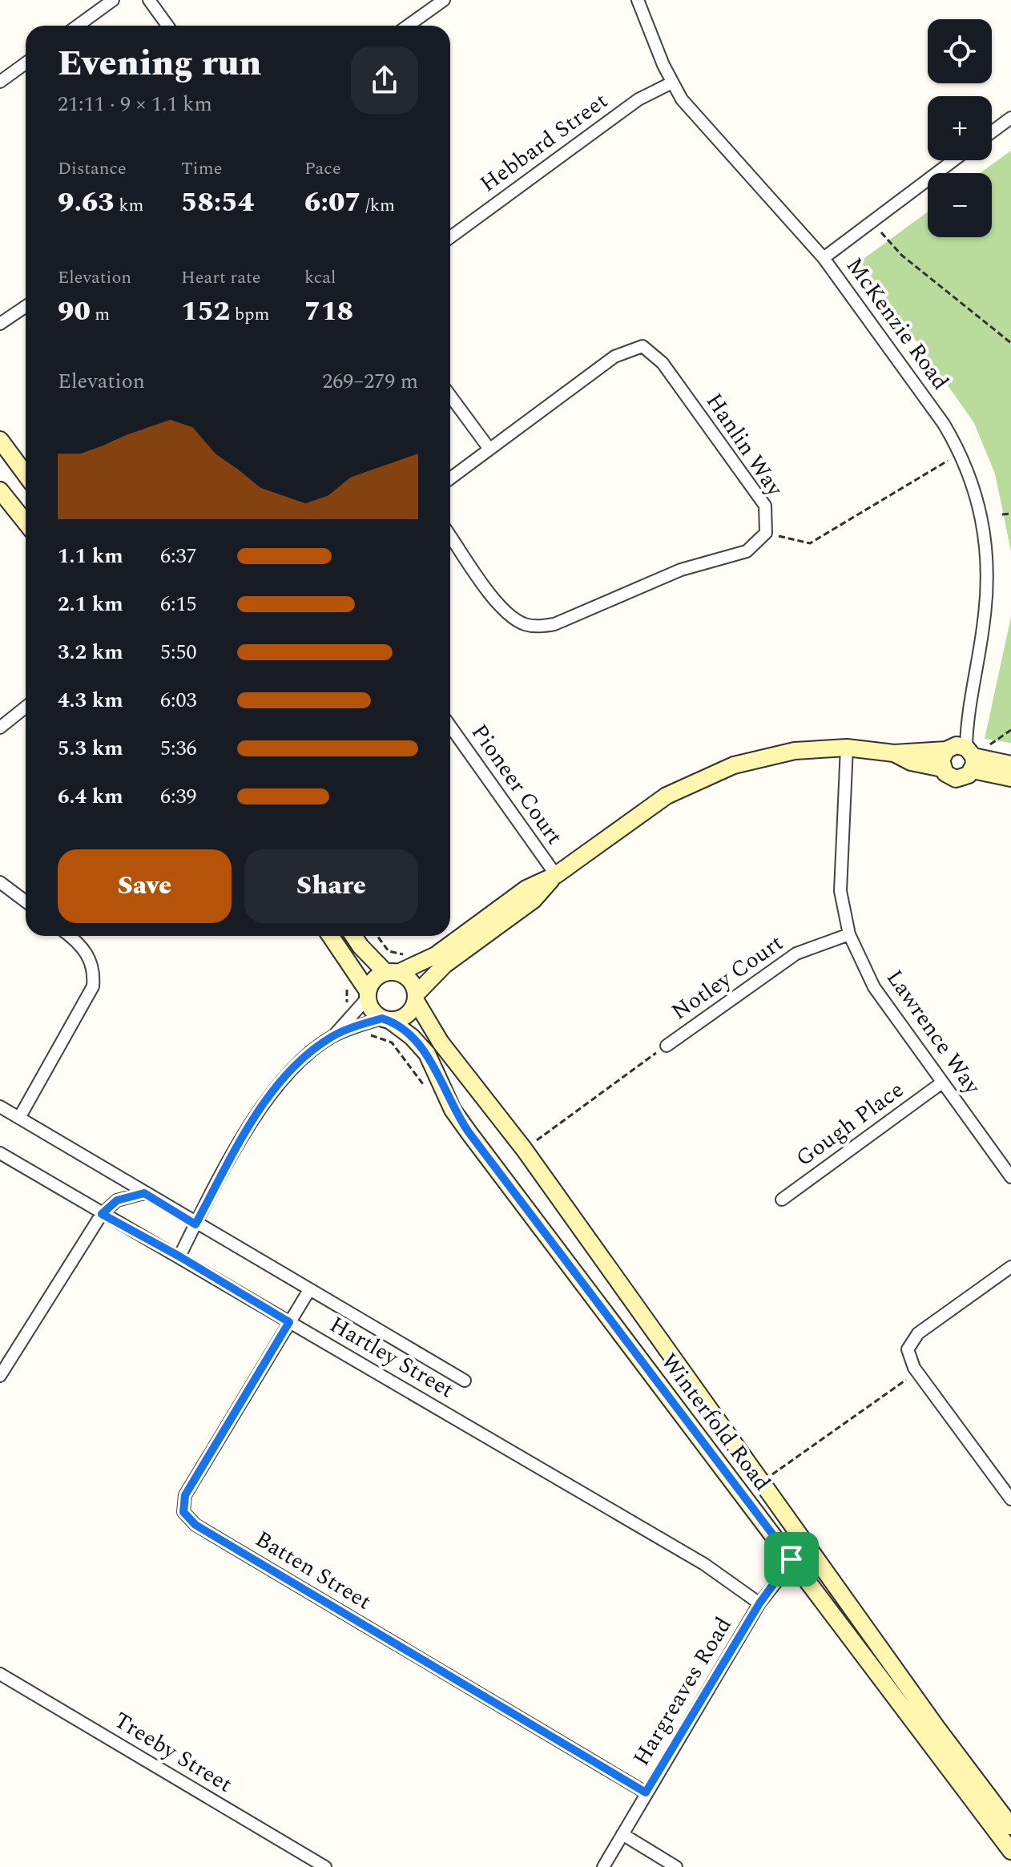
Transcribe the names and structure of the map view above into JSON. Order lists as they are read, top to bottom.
{
  "streets": {
    "main road": ["Winterfold Road"],
    "street": [
      "Hebbard Street",
      "McKenzie Road",
      "Hanlin Way",
      "Pioneer Court",
      "Notley Court",
      "Lawrence Way",
      "Gough Place",
      "Hartley Street",
      "Batten Street",
      "Hargreaves Road",
      "Treeby Street"
    ]
  },
  "crossings": [
    ["Hebbard Street", "McKenzie Road"],
    ["Notley Court", "Lawrence Way"],
    ["Lawrence Way", "Gough Place"],
    ["Hartley Street", "Batten Street"],
    ["Hartley Street", "Hargreaves Road"],
    ["Winterfold Road", "Hargreaves Road"],
    ["Batten Street", "Hargreaves Road"]
  ],
  "page": {
    "map_buttons": ["+", "−"],
    "heading": ["Evening run", "21:11 · 9 × 1.1 km"],
    "stats": [
      ["Distance", "9.63 km"],
      ["Time", "58:54"],
      ["Pace", "6:07 /km"],
      ["Elevation", "90 m"],
      ["Heart rate", "152 bpm"],
      ["kcal", "718"]
    ],
    "chart": ["Elevation", "269–279 m"],
    "list": [
      {
        "name": "1.1 km",
        "note": "6:37"
      },
      {
        "name": "2.1 km",
        "note": "6:15"
      },
      {
        "name": "3.2 km",
        "note": "5:50"
      },
      {
        "name": "4.3 km",
        "note": "6:03"
      },
      {
        "name": "5.3 km",
        "note": "5:36"
      },
      {
        "name": "6.4 km",
        "note": "6:39"
      }
    ],
    "buttons": ["Save", "Share"]
  }
}
